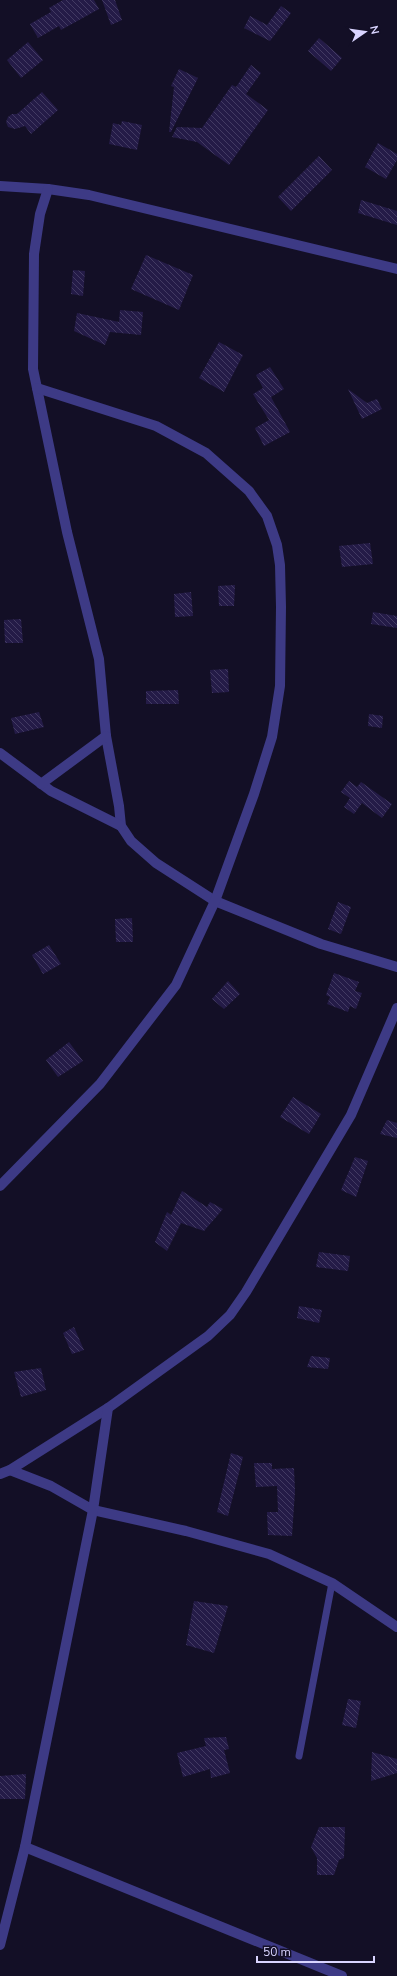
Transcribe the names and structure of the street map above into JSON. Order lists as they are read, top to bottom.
{
  "scale_bar": "50 m",
  "north": "right"
}
